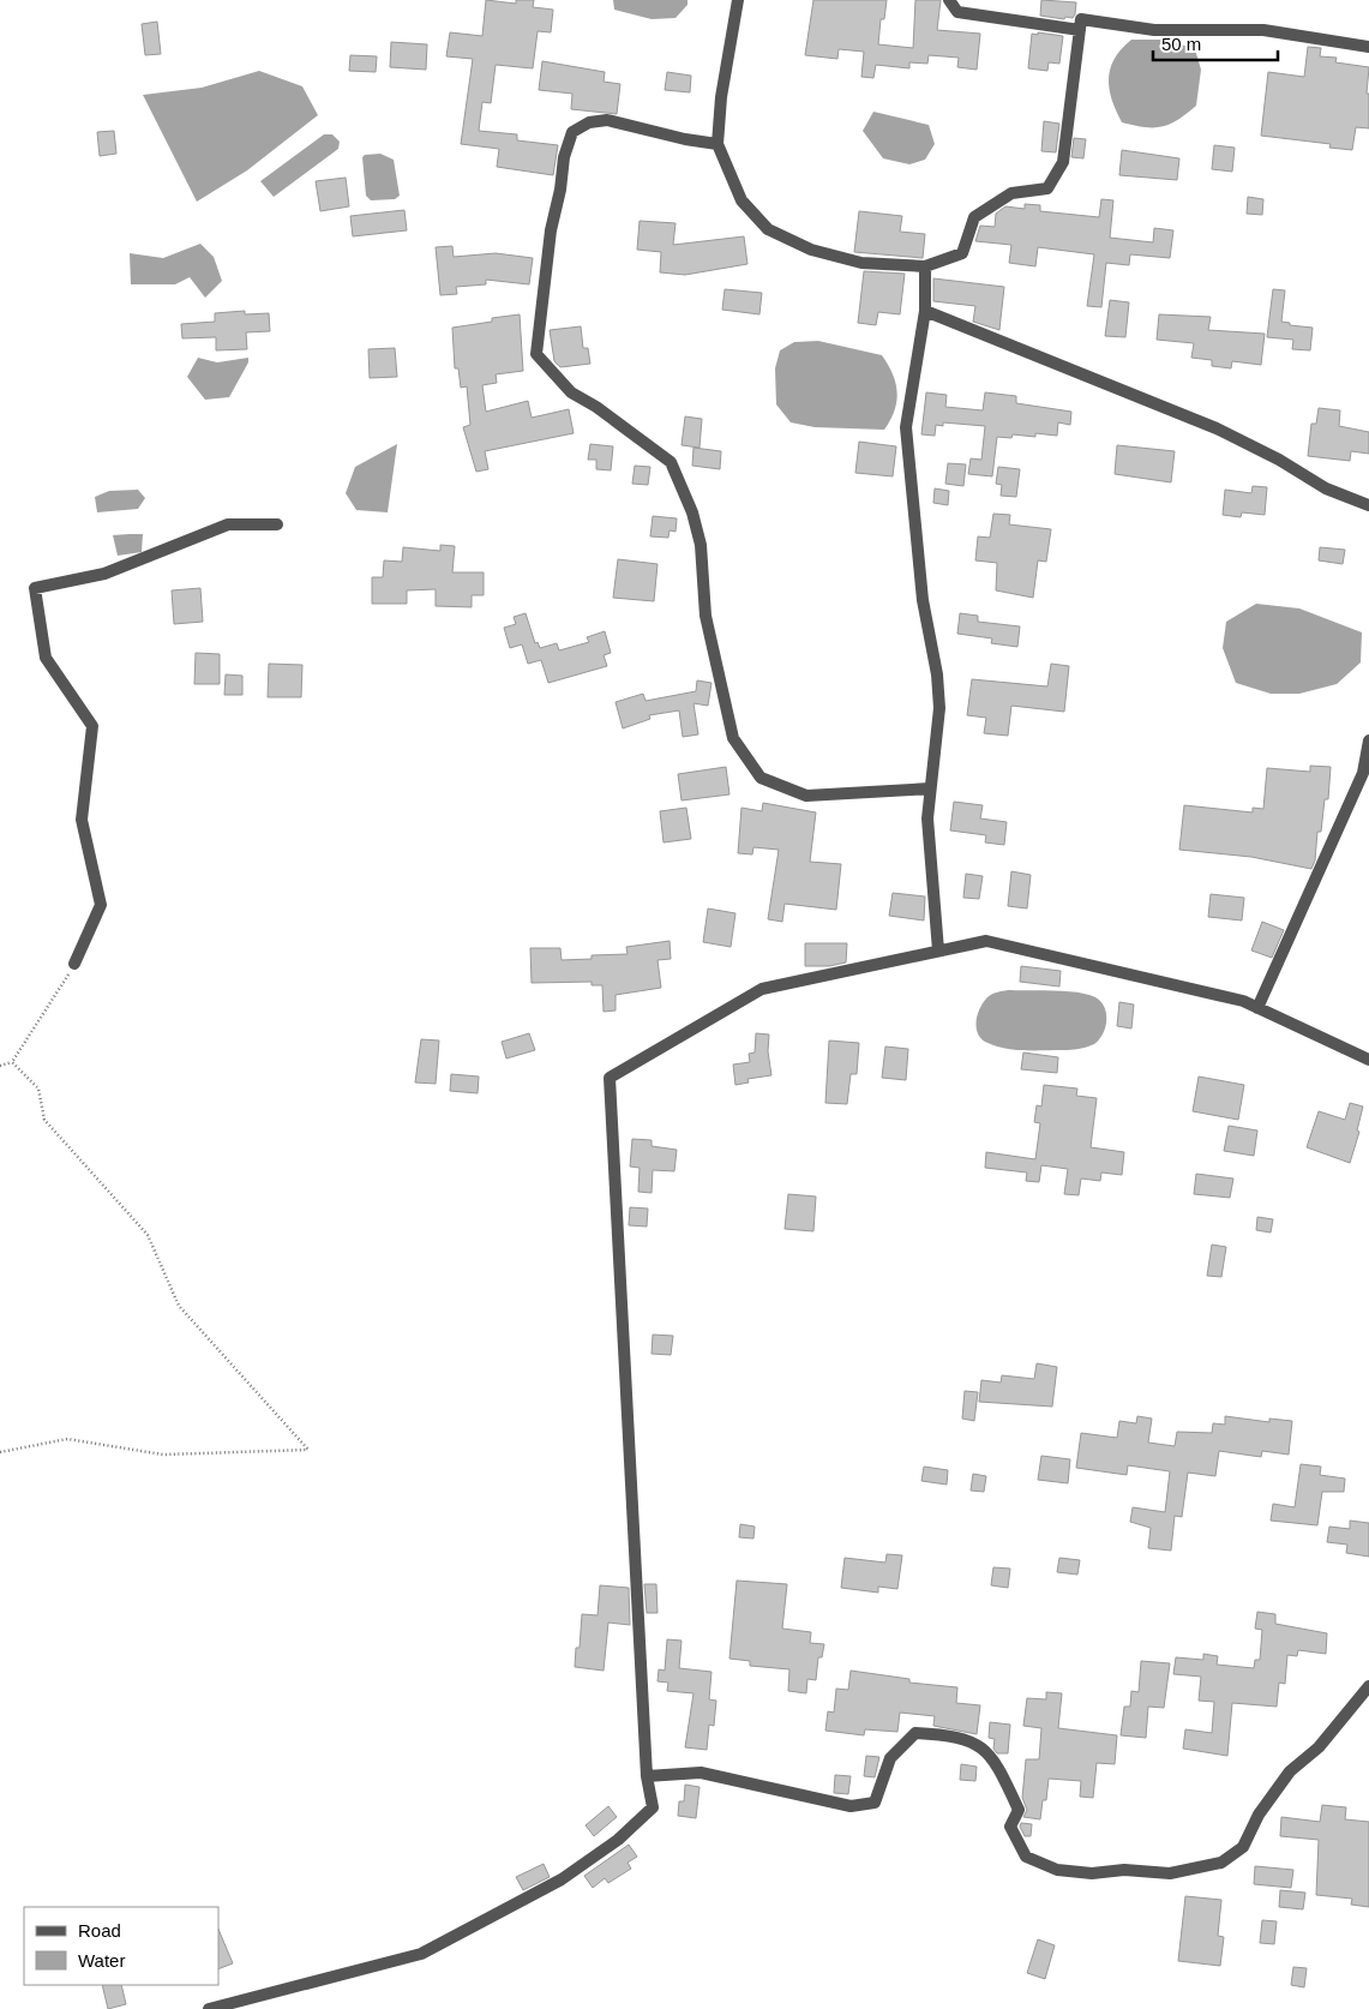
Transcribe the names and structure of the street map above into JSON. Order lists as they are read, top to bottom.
{
  "legend": ["Road", "Water"],
  "scale_bar": "50 m"
}
